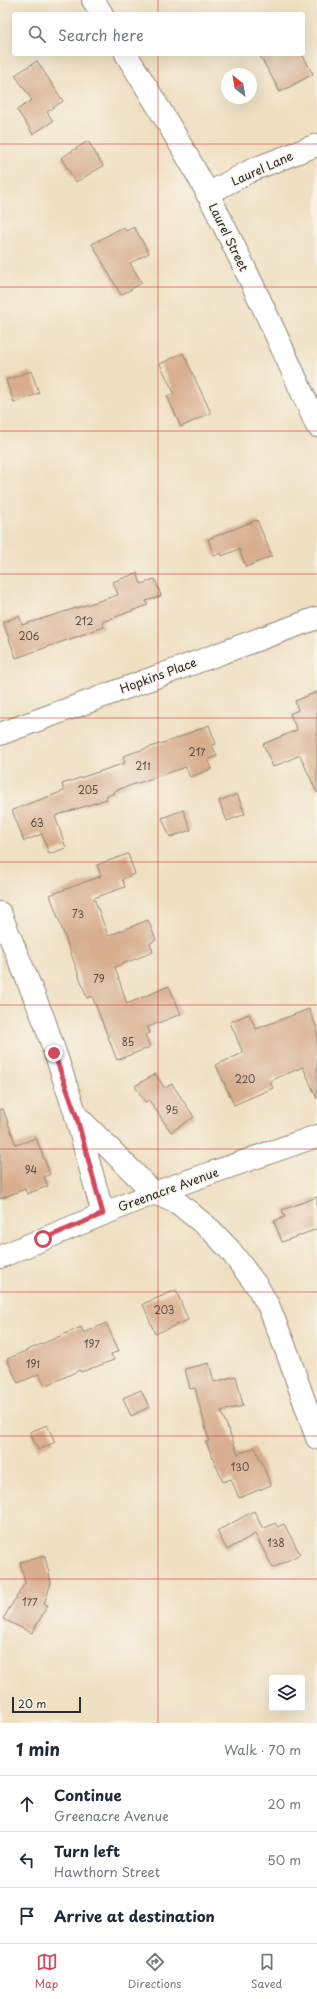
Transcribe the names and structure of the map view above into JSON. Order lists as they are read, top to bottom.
{
  "streets": {
    "street": [
      "Laurel Lane",
      "Laurel Street",
      "Hopkins Place",
      "Greenacre Avenue"
    ]
  },
  "crossings": [
    ["Laurel Lane", "Laurel Street"]
  ],
  "house_numbers": [
    "212",
    "206",
    "217",
    "211",
    "205",
    "63",
    "73",
    "79",
    "85",
    "220",
    "95",
    "94",
    "203",
    "197",
    "191",
    "130",
    "138",
    "177"
  ],
  "scale_bar": "20 m",
  "north": "top left",
  "page": {
    "search": "Search here",
    "scale": "20 m",
    "heading": ["1 min", "Walk · 70 m"],
    "list": [
      ["Continue", "Greenacre Avenue", "20 m"],
      ["Turn left", "Hawthorn Street", "50 m"],
      "Arrive at destination"
    ],
    "nav": ["Map", "Directions", "Saved"]
  }
}
